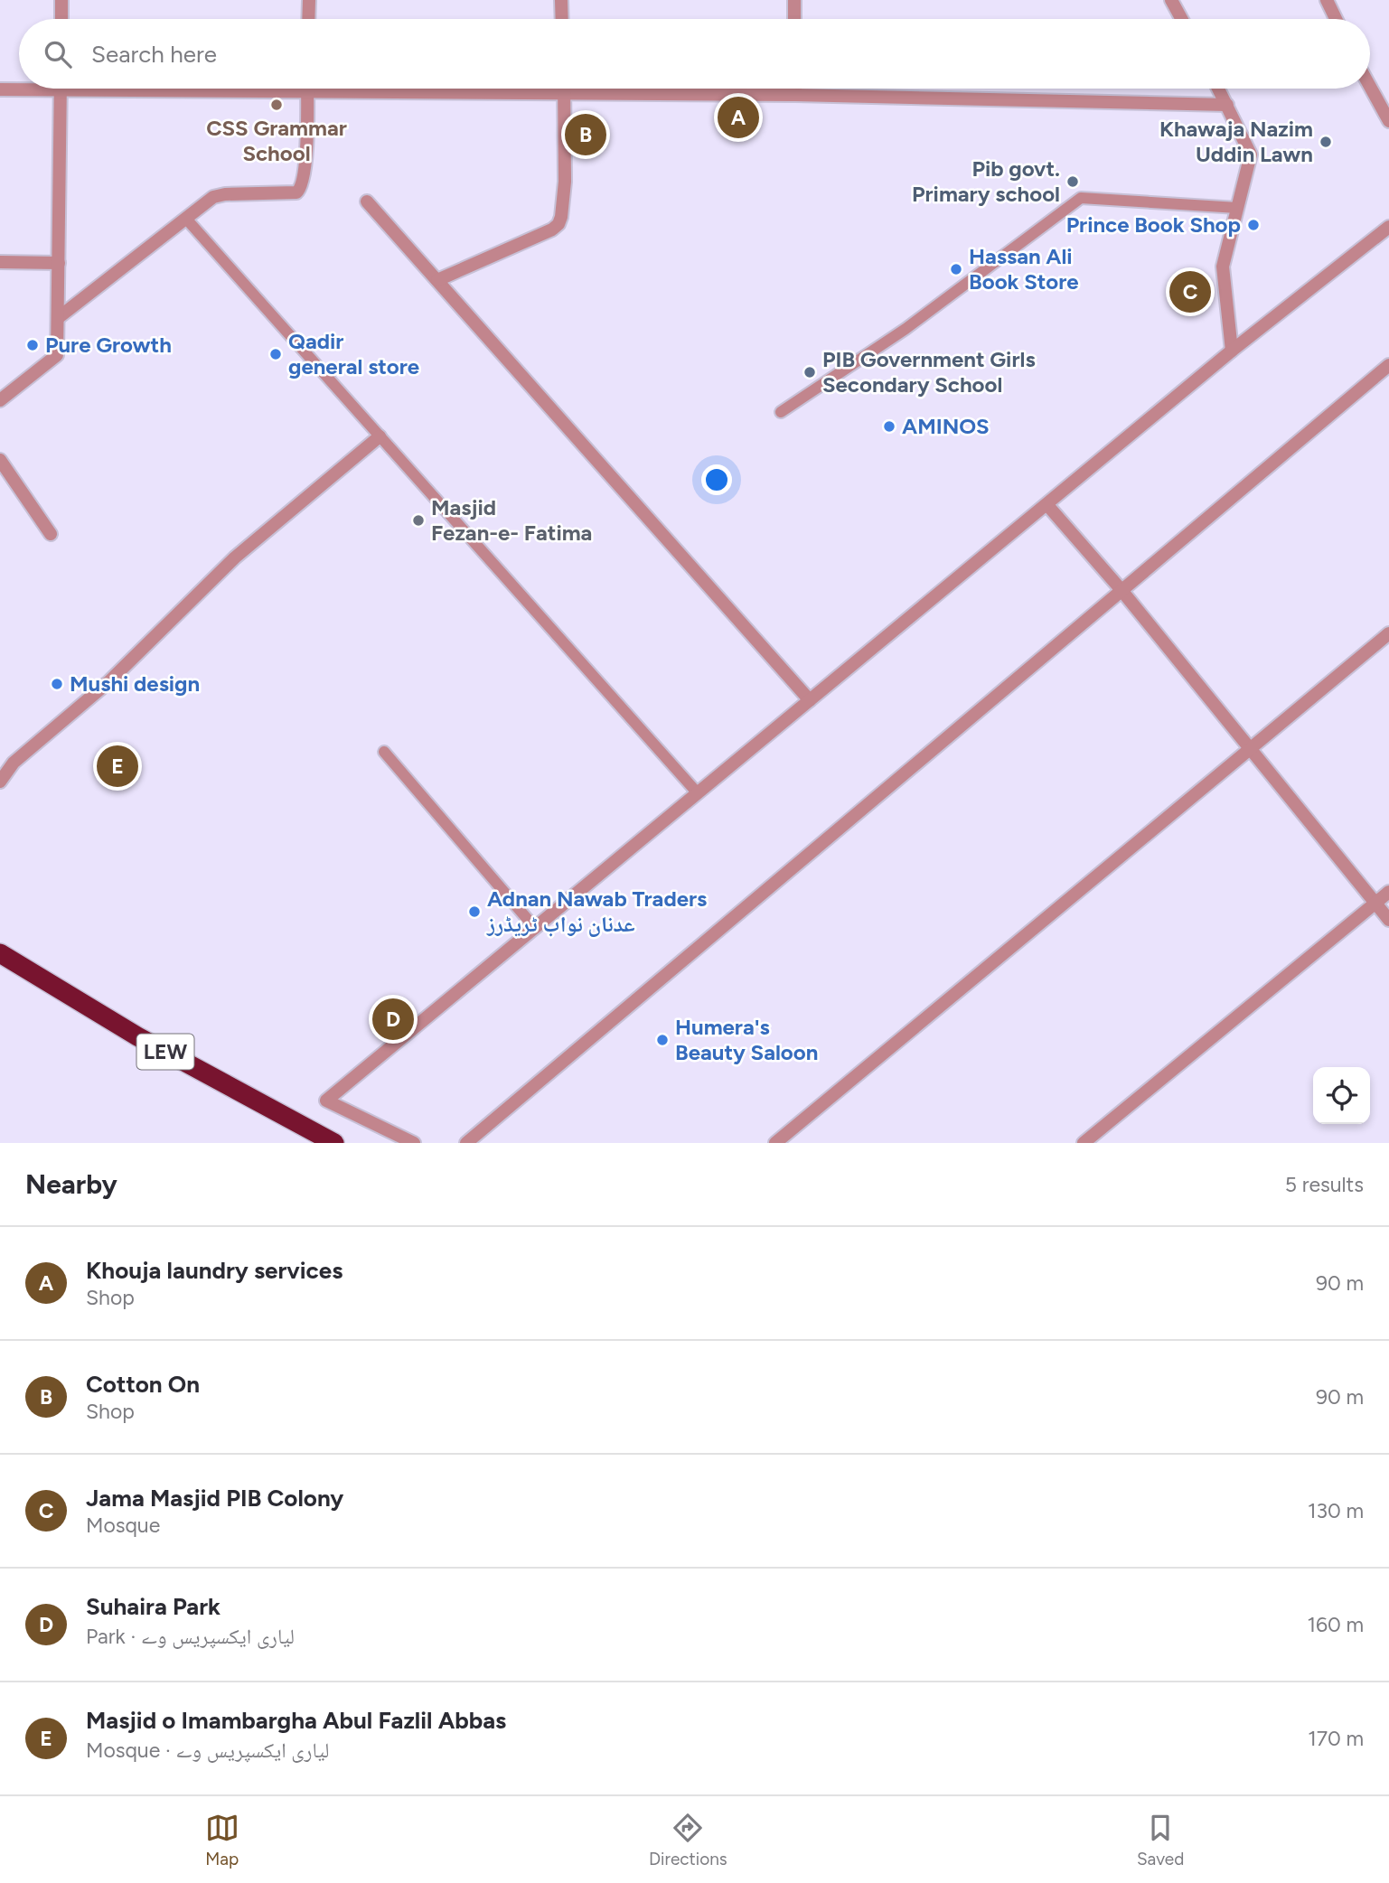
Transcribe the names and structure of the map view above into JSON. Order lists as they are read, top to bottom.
{
  "streets": {
    "highway": ["LEW"]
  },
  "places": [
    "CSS Grammar School",
    "Khawaja Nazim Uddin Lawn",
    "Pib govt. Primary school",
    "Prince Book Shop",
    "Hassan Ali Book Store",
    "Pure Growth",
    "Qadir general store",
    "PIB Government Girls Secondary School",
    "AMINOS",
    "Masjid Fezan-e- Fatima",
    "Mushi design",
    "Adnan Nawab Traders عدنان نواب ٹریڈرز",
    "Humera's Beauty Saloon"
  ],
  "page": {
    "search": "Search here",
    "pins": [
      "A",
      "B",
      "C",
      "E",
      "D"
    ],
    "heading": ["Nearby", "5 results"],
    "list": [
      {
        "mark": "A",
        "name": "Khouja laundry services",
        "note": "Shop",
        "value": "90 m"
      },
      {
        "mark": "B",
        "name": "Cotton On",
        "note": "Shop",
        "value": "90 m"
      },
      {
        "mark": "C",
        "name": "Jama Masjid PIB Colony",
        "note": "Mosque",
        "value": "130 m"
      },
      {
        "mark": "D",
        "name": "Suhaira Park",
        "note": "Park · لیاری ایکسپریس وے",
        "value": "160 m"
      },
      {
        "mark": "E",
        "name": "Masjid o Imambargha Abul Fazlil Abbas",
        "note": "Mosque · لیاری ایکسپریس وے",
        "value": "170 m"
      }
    ],
    "nav": ["Map", "Directions", "Saved"]
  }
}
